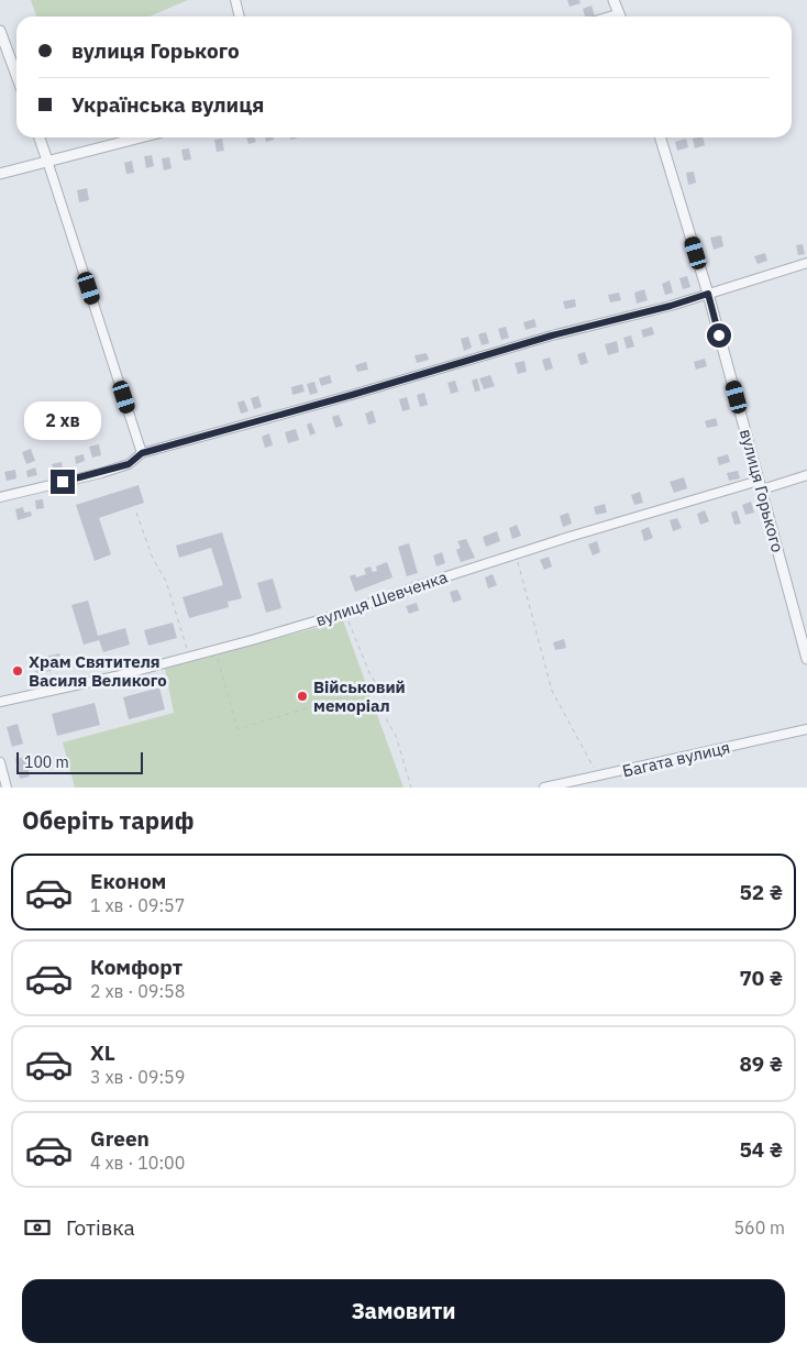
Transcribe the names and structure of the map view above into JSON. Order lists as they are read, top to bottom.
{
  "streets": {
    "street": ["вулиця Горького", "вулиця Шевченка", "Багата вулиця"]
  },
  "crossings": [
    ["вулиця Горького", "вулиця Шевченка"]
  ],
  "places": ["Храм Святителя Василя Великого", "Військовий меморіал"],
  "scale_bar": "100 m",
  "page": {
    "banner": ["вулиця Горького", "Українська вулиця"],
    "bubble": "2 хв",
    "scale": "100 m",
    "heading": "Оберіть тариф",
    "list": [
      {
        "name": "Економ",
        "note": "1 хв · 09:57",
        "value": "52 ₴"
      },
      {
        "name": "Комфорт",
        "note": "2 хв · 09:58",
        "value": "70 ₴"
      },
      {
        "name": "XL",
        "note": "3 хв · 09:59",
        "value": "89 ₴"
      },
      {
        "name": "Green",
        "note": "4 хв · 10:00",
        "value": "54 ₴"
      }
    ],
    "pay": ["Готівка", "560 m"],
    "buttons": "Замовити"
  }
}
